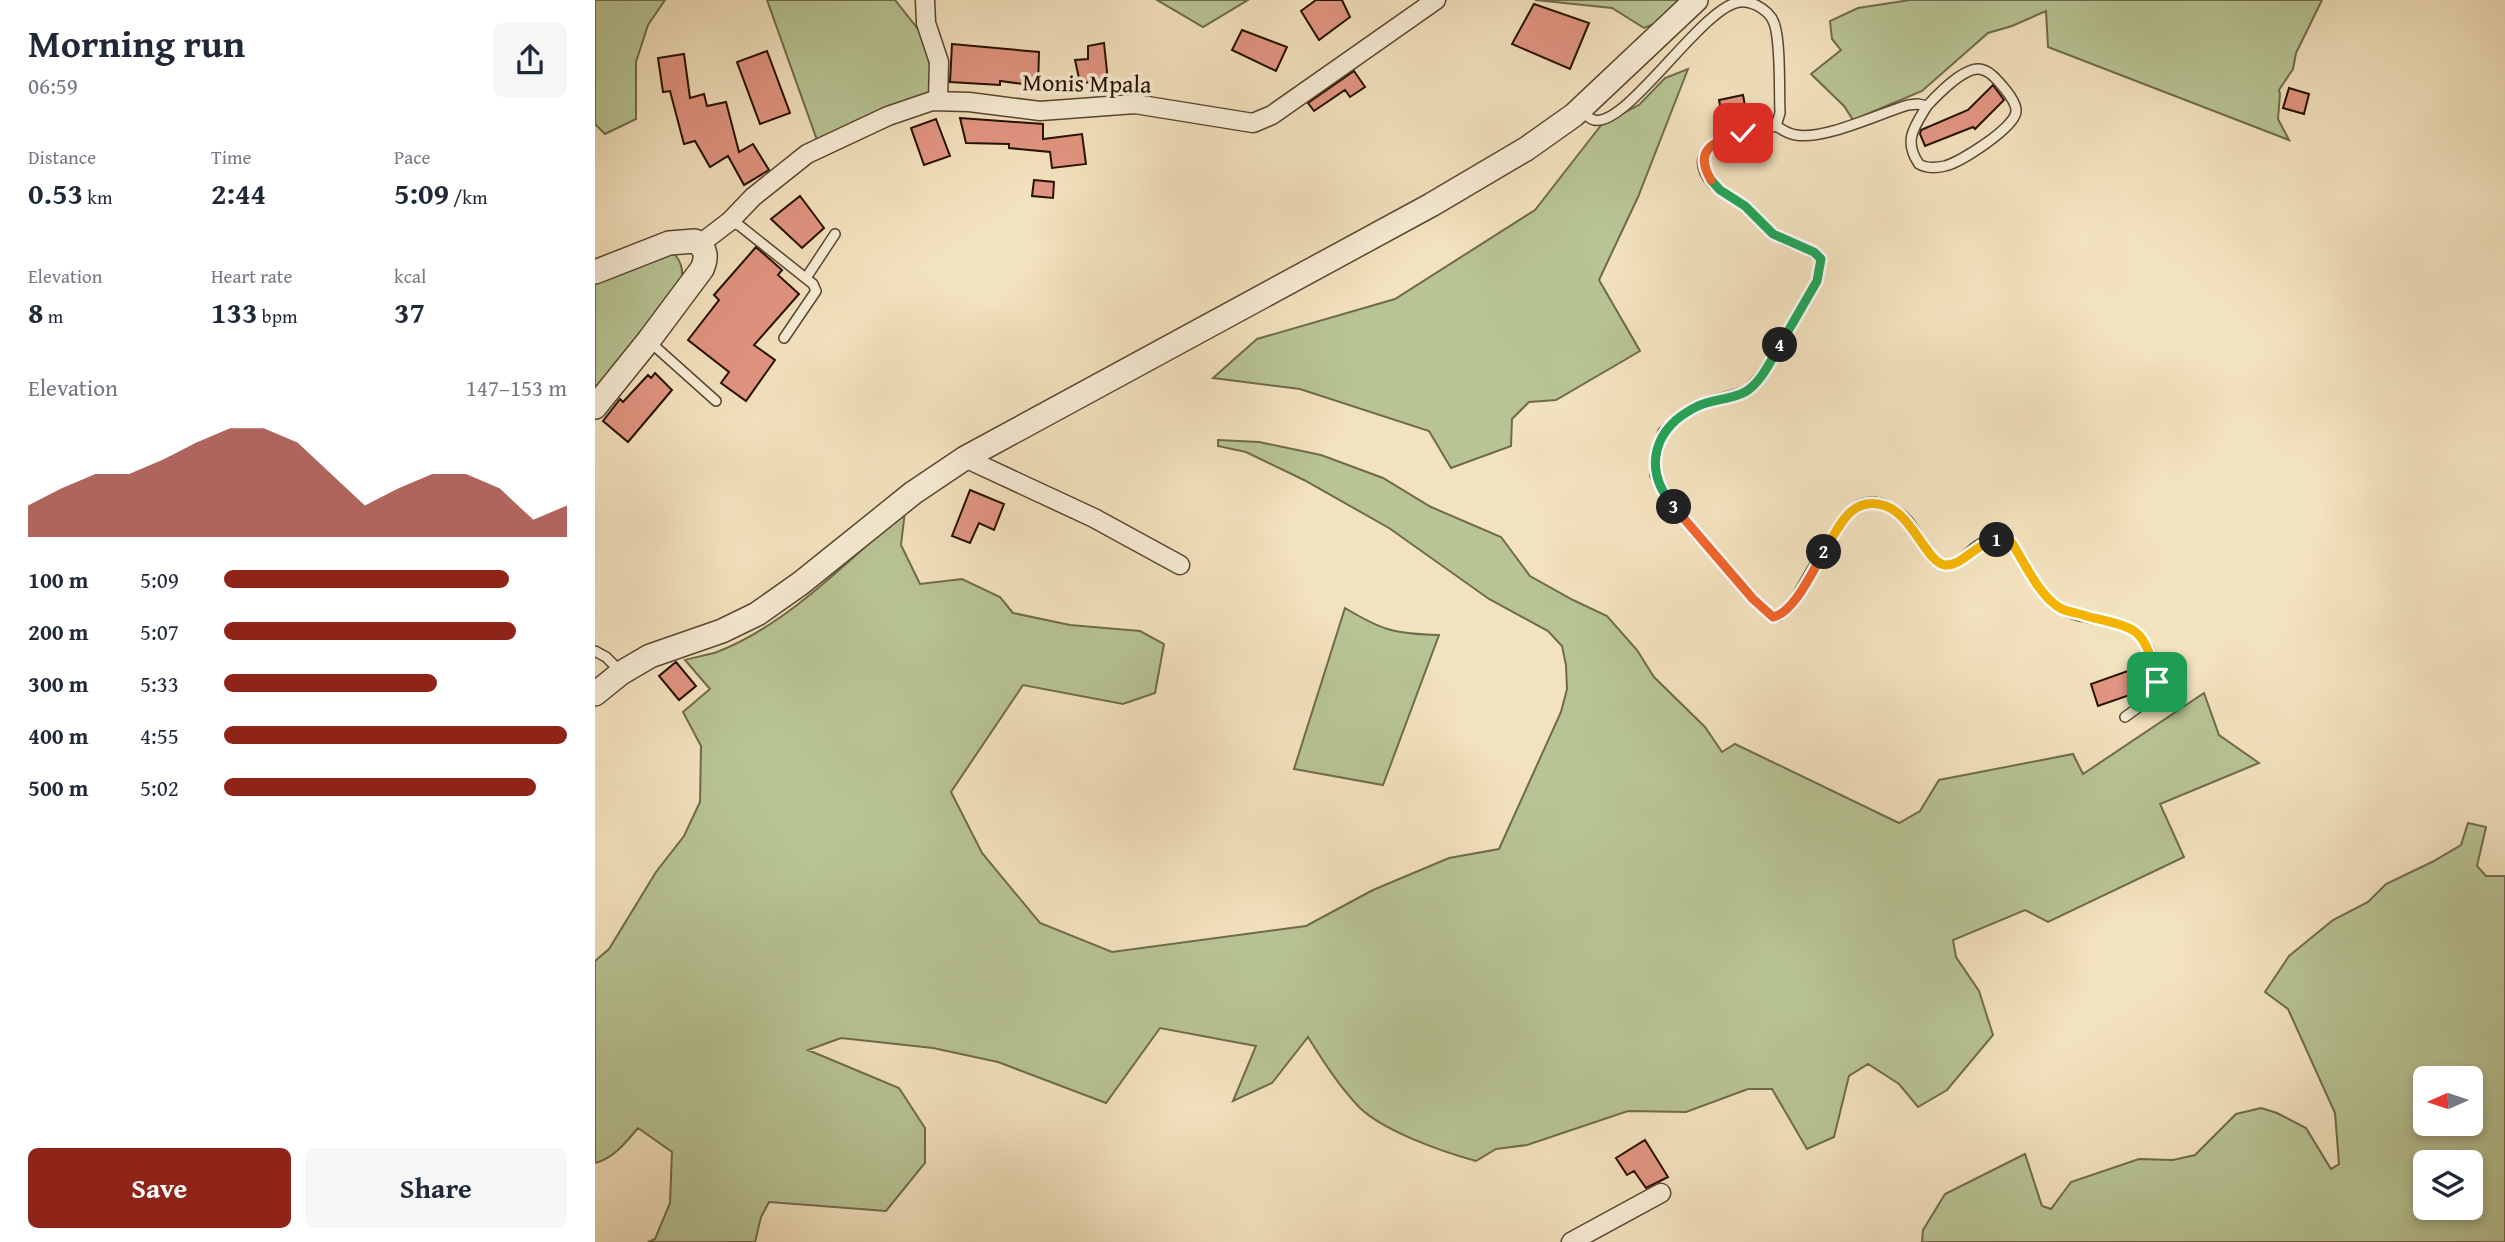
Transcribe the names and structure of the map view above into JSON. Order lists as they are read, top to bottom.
{
  "streets": {
    "street": ["Monis Mpala"]
  },
  "north": "left",
  "page": {
    "heading": ["Morning run", "06:59"],
    "stats": [
      ["Distance", "0.53 km"],
      ["Time", "2:44"],
      ["Pace", "5:09 /km"],
      ["Elevation", "8 m"],
      ["Heart rate", "133 bpm"],
      ["kcal", "37"]
    ],
    "pins": [
      "4",
      "3",
      "1",
      "2"
    ],
    "chart": ["Elevation", "147–153 m"],
    "list": [
      {
        "name": "100 m",
        "note": "5:09"
      },
      {
        "name": "200 m",
        "note": "5:07"
      },
      {
        "name": "300 m",
        "note": "5:33"
      },
      {
        "name": "400 m",
        "note": "4:55"
      },
      {
        "name": "500 m",
        "note": "5:02"
      }
    ],
    "buttons": ["Save", "Share"]
  }
}
